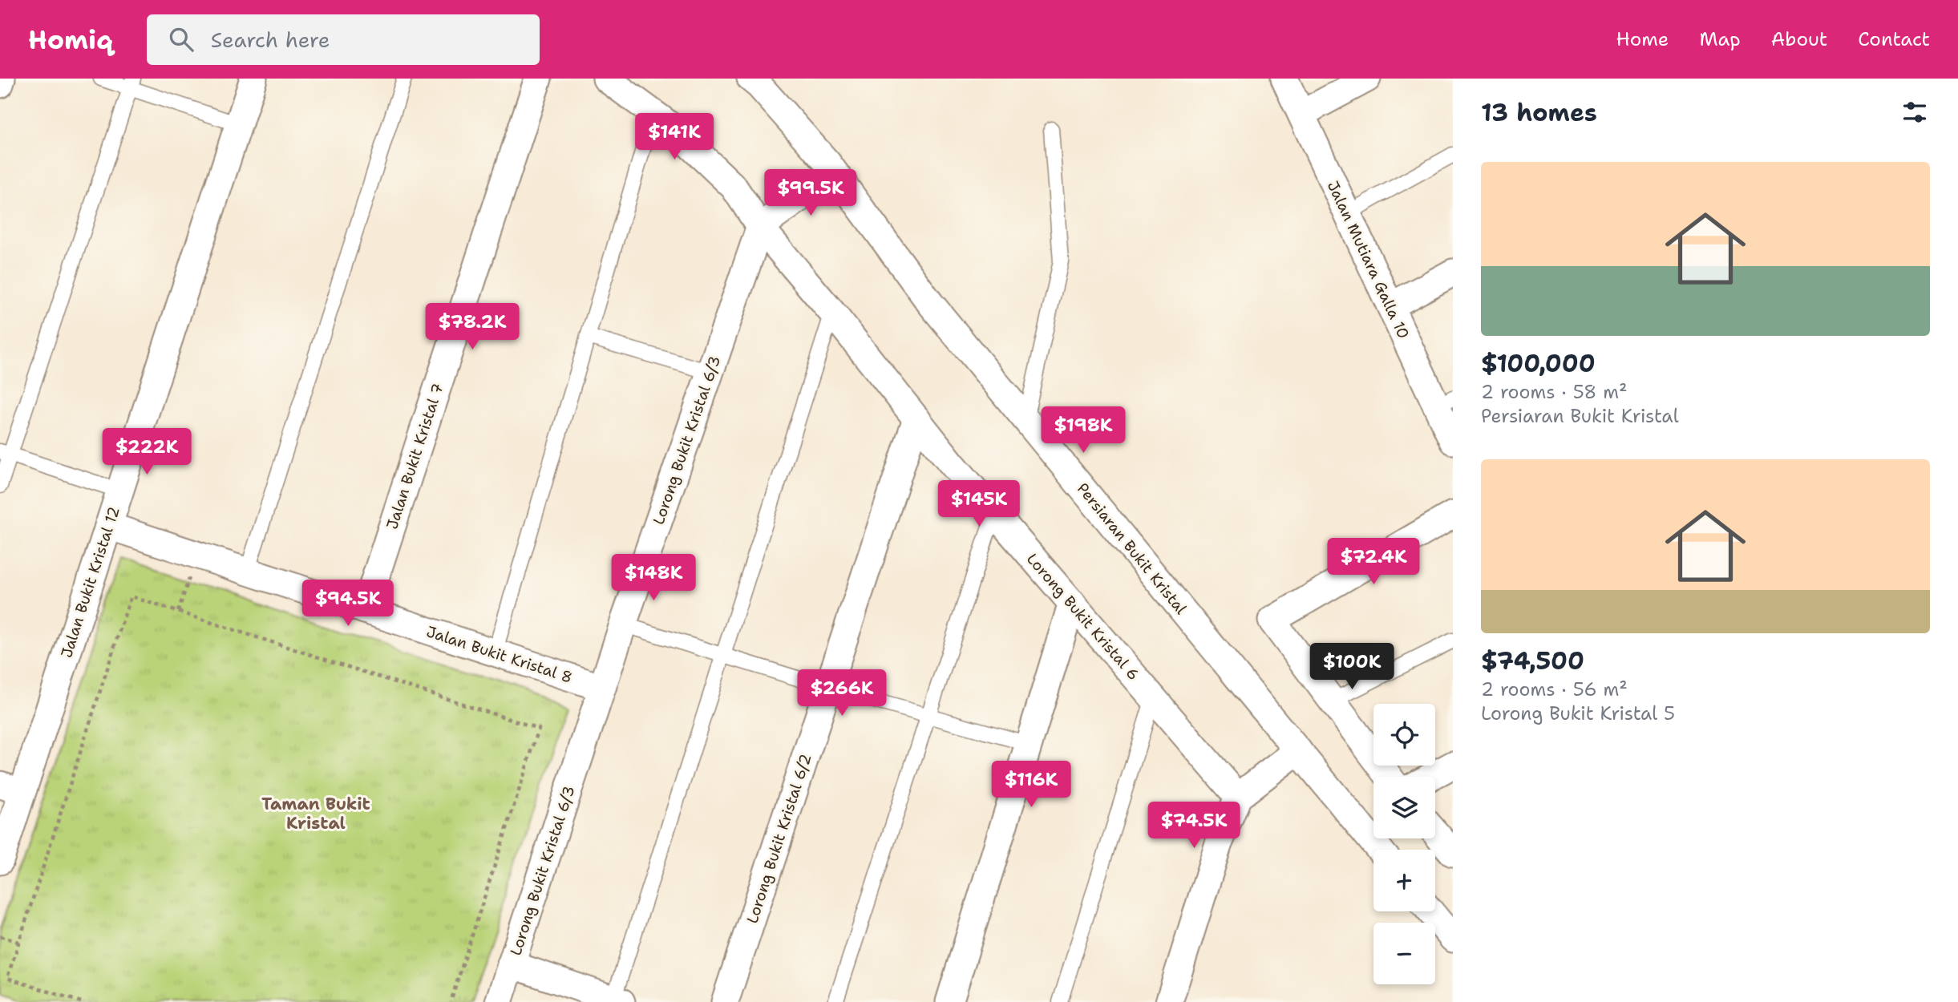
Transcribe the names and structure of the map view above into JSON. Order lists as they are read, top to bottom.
{
  "streets": {
    "street": [
      "Jalan Mutiara Galla 10",
      "Lorong Bukit Kristal 6/3",
      "Jalan Bukit Kristal 7",
      "Persiaran Bukit Kristal",
      "Jalan Bukit Kristal 12",
      "Lorong Bukit Kristal 6",
      "Jalan Bukit Kristal 8",
      "Lorong Bukit Kristal 6/2"
    ]
  },
  "crossings": [
    ["Lorong Bukit Kristal 6/3", "Lorong Bukit Kristal 6"],
    ["Lorong Bukit Kristal 6/3", "Jalan Bukit Kristal 8"],
    ["Jalan Bukit Kristal 7", "Jalan Bukit Kristal 8"],
    ["Jalan Bukit Kristal 12", "Jalan Bukit Kristal 8"],
    ["Lorong Bukit Kristal 6", "Lorong Bukit Kristal 6/2"]
  ],
  "districts": ["Taman Bukit Kristal"],
  "page": {
    "header": "Homiq",
    "search": "Search here",
    "nav": [
      "Home",
      "Map",
      "About",
      "Contact"
    ],
    "heading": "13 homes",
    "price": [
      "$141K",
      "$99.5K",
      "$78.2K",
      "$198K",
      "$222K",
      "$145K",
      "$72.4K",
      "$148K",
      "$94.5K",
      "$100K",
      "$266K",
      "$116K",
      "$74.5K"
    ],
    "list": [
      {
        "name": "$100,000",
        "note": "2 rooms · 58 m² · Persiaran Bukit Kristal"
      },
      {
        "name": "$74,500",
        "note": "2 rooms · 56 m² · Lorong Bukit Kristal 5"
      }
    ],
    "map_buttons": ["+", "−"]
  }
}
